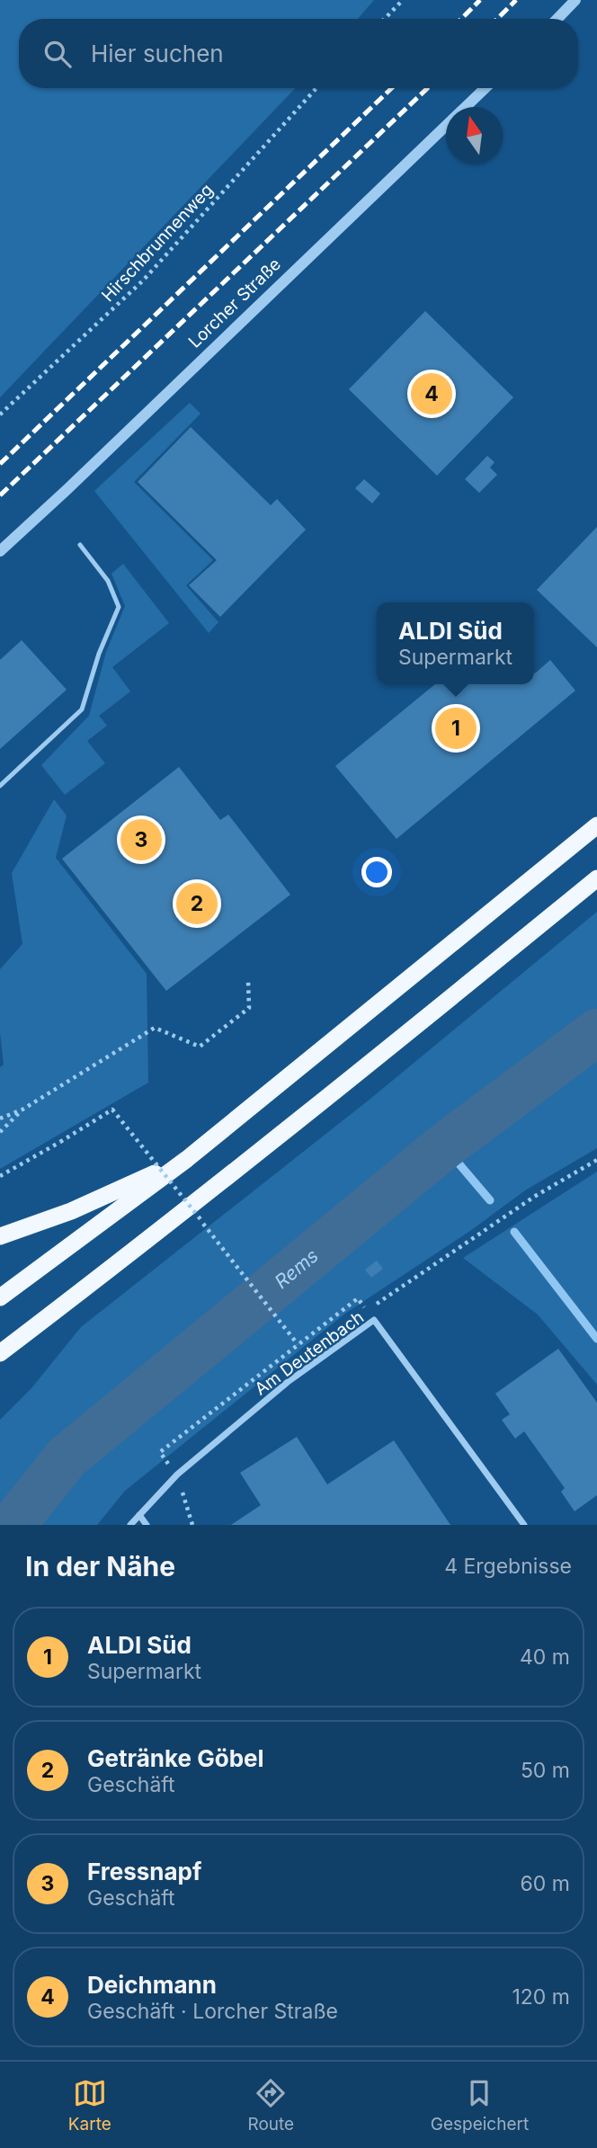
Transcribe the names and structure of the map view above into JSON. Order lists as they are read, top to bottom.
{
  "streets": {
    "street": ["Lorcher Straße", "Am Deutenbach"],
    "path": ["Hirschbrunnenweg"]
  },
  "water": ["Rems"],
  "north": "top",
  "page": {
    "search": "Hier suchen",
    "pins": [
      "4",
      "1",
      "3",
      "2"
    ],
    "popup": ["ALDI Süd", "Supermarkt"],
    "heading": ["In der Nähe", "4 Ergebnisse"],
    "list": [
      {
        "mark": "1",
        "name": "ALDI Süd",
        "note": "Supermarkt",
        "value": "40 m"
      },
      {
        "mark": "2",
        "name": "Getränke Göbel",
        "note": "Geschäft",
        "value": "50 m"
      },
      {
        "mark": "3",
        "name": "Fressnapf",
        "note": "Geschäft",
        "value": "60 m"
      },
      {
        "mark": "4",
        "name": "Deichmann",
        "note": "Geschäft · Lorcher Straße",
        "value": "120 m"
      }
    ],
    "nav": ["Karte", "Route", "Gespeichert"]
  }
}
